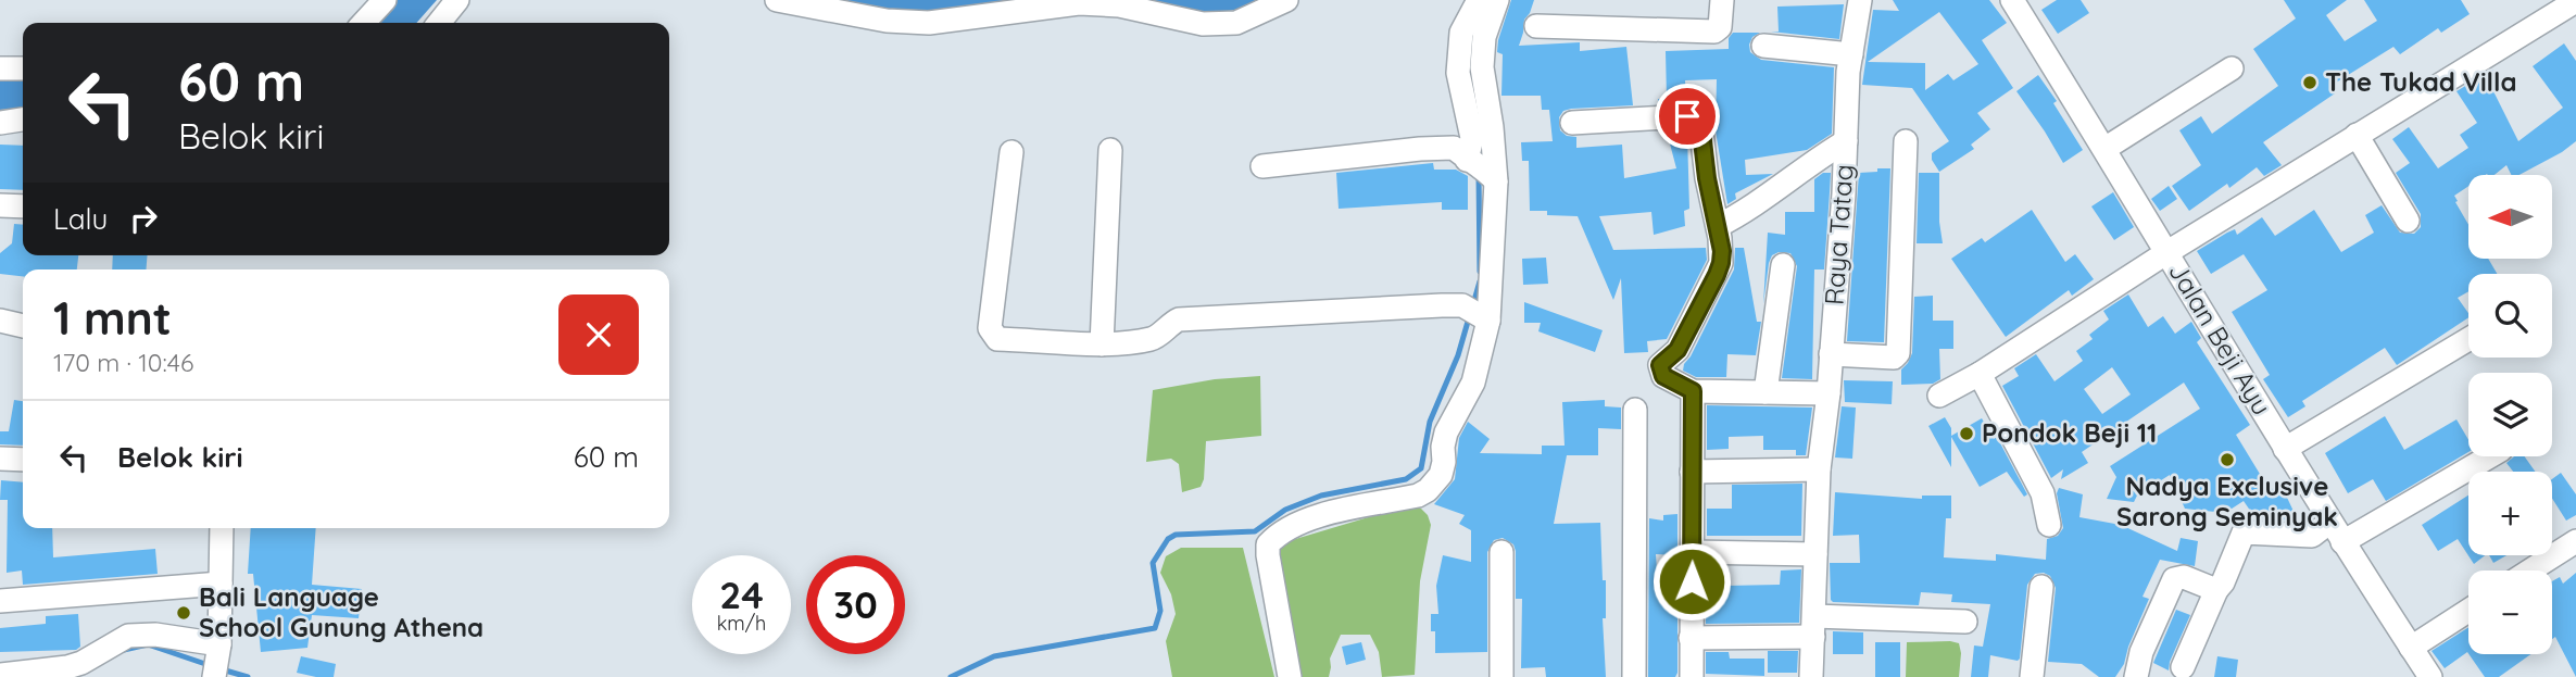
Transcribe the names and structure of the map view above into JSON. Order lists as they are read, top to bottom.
{
  "streets": {
    "street": ["Raya Tatag", "Jalan Beji Ayu"]
  },
  "places": [
    "The Tukad Villa",
    "Pondok Beji 11",
    "Nadya Exclusive Sarong Seminyak",
    "Bali Language School Gunung Athena"
  ],
  "north": "left",
  "page": {
    "turn": ["60 m", "Belok kiri"],
    "map_buttons": ["+", "−"],
    "then": "Lalu",
    "heading": ["1 mnt", "170 m · 10:46"],
    "list": [
      {
        "name": "Belok kiri",
        "value": "60 m"
      }
    ],
    "speed": "24 km/h",
    "limit": "30"
  }
}
